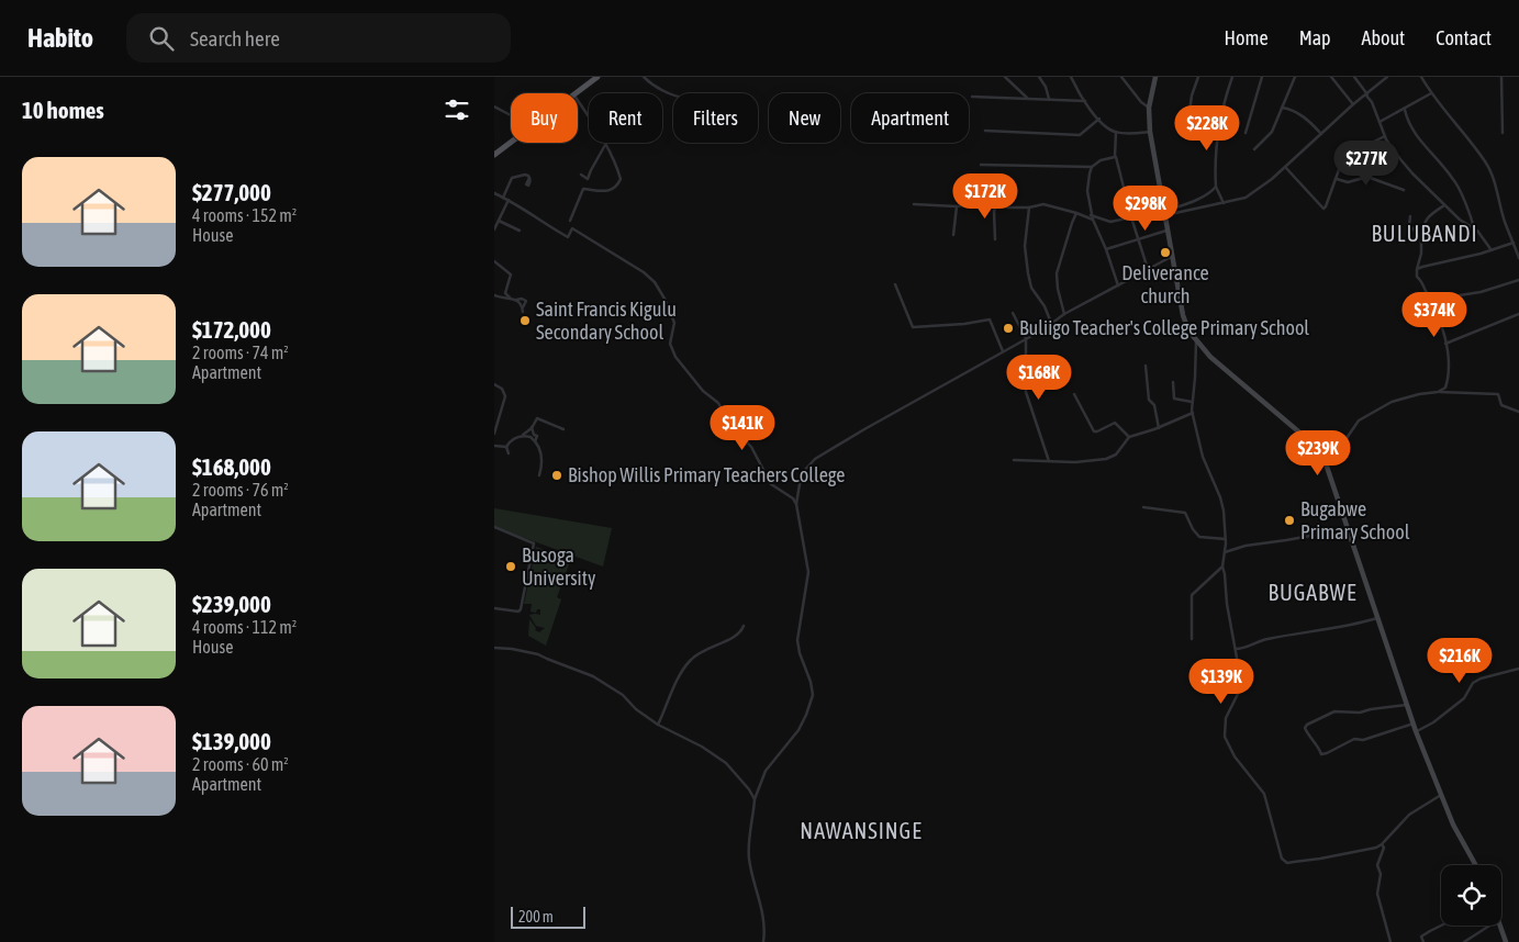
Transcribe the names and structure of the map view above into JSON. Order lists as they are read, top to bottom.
{
  "districts": ["BULUBANDI", "BUGABWE", "NAWANSINGE"],
  "places": [
    "Deliverance church",
    "Saint Francis Kigulu Secondary School",
    "Buliigo Teacher's College Primary School",
    "Bishop Willis Primary Teachers College",
    "Bugabwe Primary School",
    "Busoga University"
  ],
  "scale_bar": "200 m",
  "page": {
    "header": "Habito",
    "search": "Search here",
    "nav": [
      "Home",
      "Map",
      "About",
      "Contact"
    ],
    "heading": "10 homes",
    "chip": [
      "Buy",
      "Rent",
      "Filters",
      "New",
      "Apartment"
    ],
    "price": [
      "$228K",
      "$277K",
      "$172K",
      "$298K",
      "$374K",
      "$168K",
      "$141K",
      "$239K",
      "$216K",
      "$139K"
    ],
    "list": [
      {
        "name": "$277,000",
        "note": "4 rooms · 152 m² · House"
      },
      {
        "name": "$172,000",
        "note": "2 rooms · 74 m² · Apartment"
      },
      {
        "name": "$168,000",
        "note": "2 rooms · 76 m² · Apartment"
      },
      {
        "name": "$239,000",
        "note": "4 rooms · 112 m² · House"
      },
      {
        "name": "$139,000",
        "note": "2 rooms · 60 m² · Apartment"
      }
    ],
    "scale": "200 m"
  }
}
